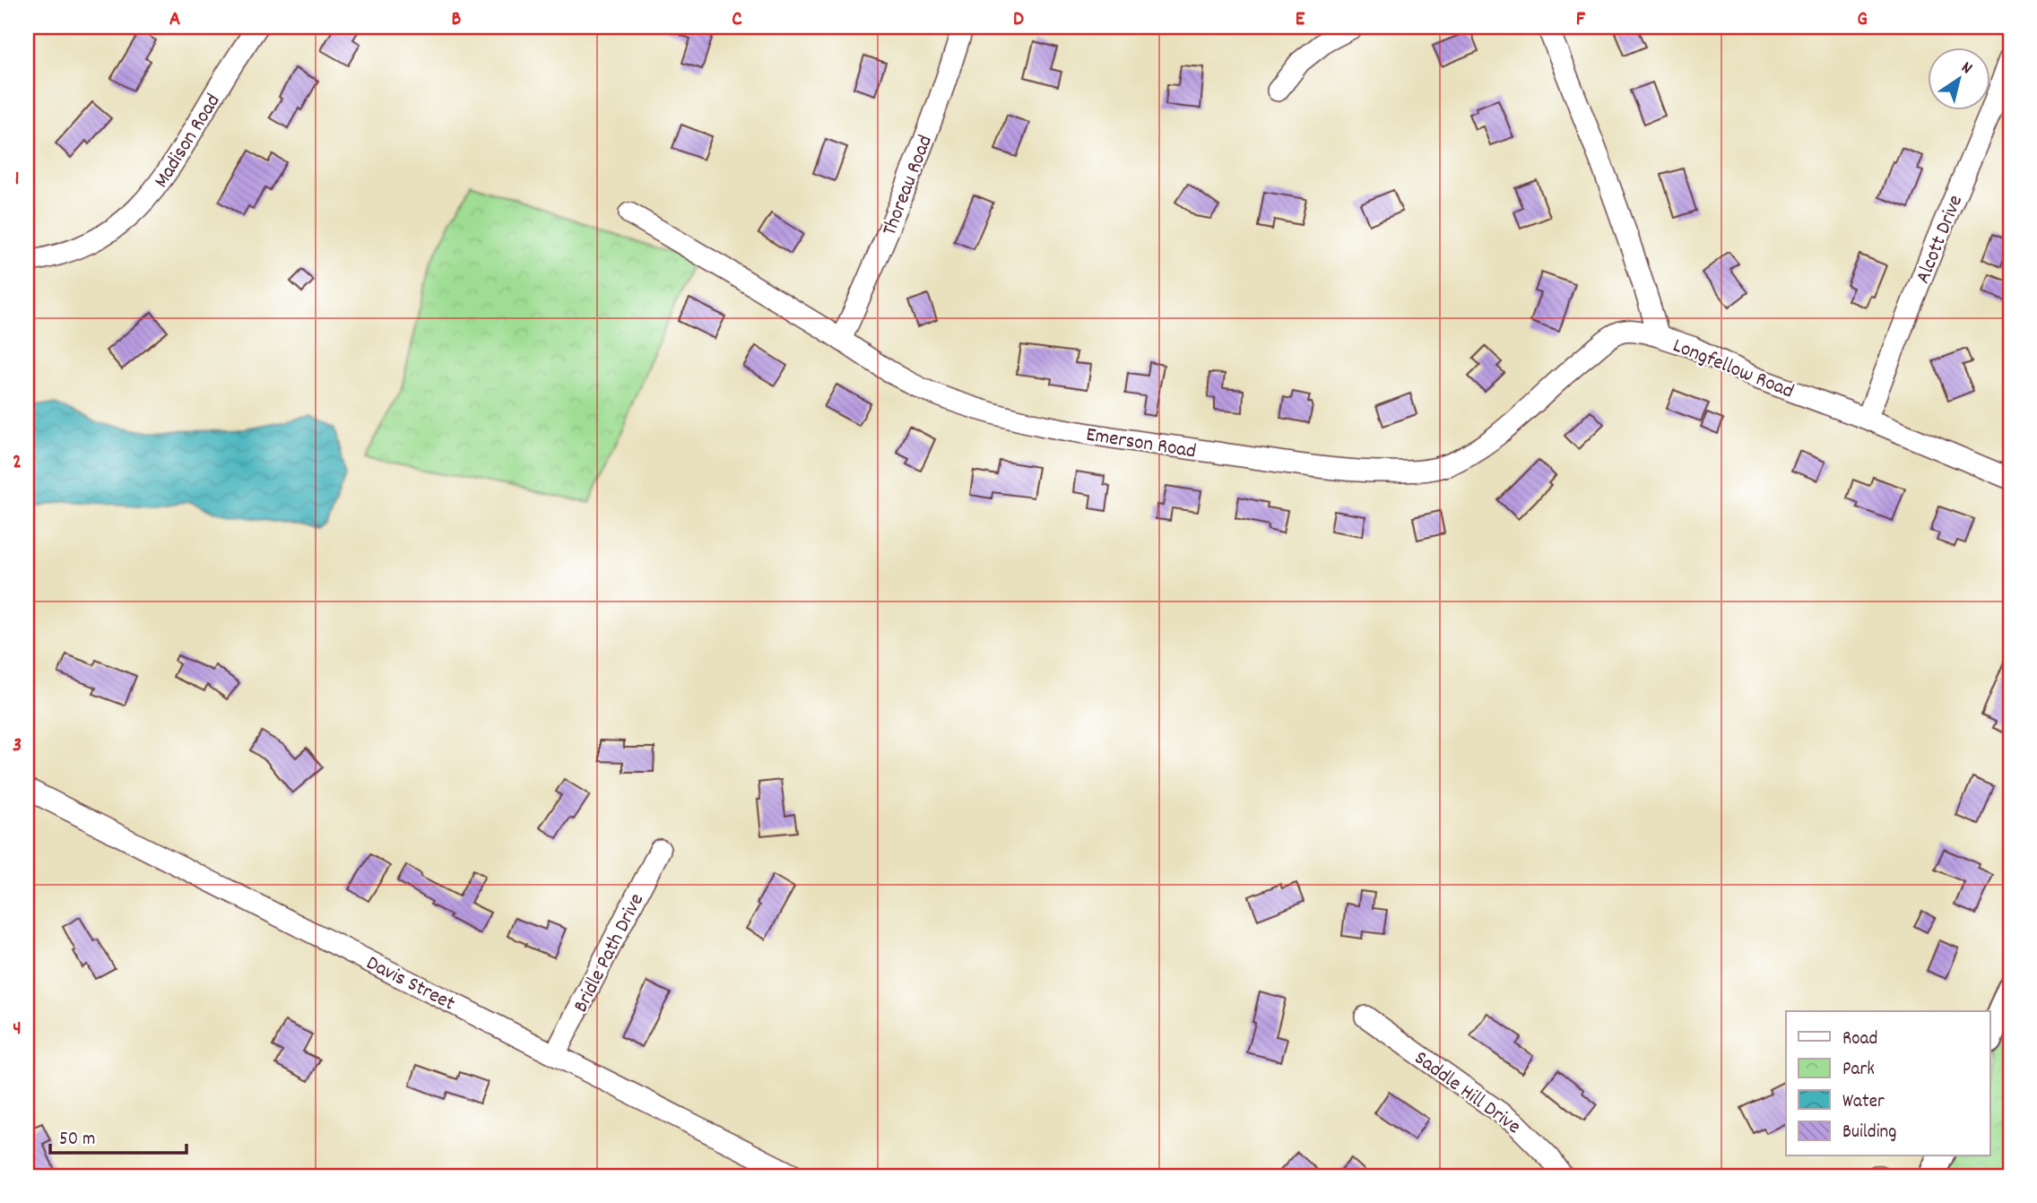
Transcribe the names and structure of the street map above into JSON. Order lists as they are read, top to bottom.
{
  "streets": {
    "street": [
      "Madison Road",
      "Thoreau Road",
      "Alcott Drive",
      "Longfellow Road",
      "Emerson Road",
      "Bridle Path Drive",
      "Davis Street",
      "Saddle Hill Drive"
    ]
  },
  "crossings": [
    ["Thoreau Road", "Emerson Road"],
    ["Alcott Drive", "Longfellow Road"],
    ["Longfellow Road", "Emerson Road"],
    ["Bridle Path Drive", "Davis Street"]
  ],
  "legend": [
    "Road",
    "Park",
    "Water",
    "Building"
  ],
  "scale_bar": "50 m",
  "north": "top right",
  "grid": {
    "columns": [
      "A",
      "B",
      "C",
      "D",
      "E",
      "F",
      "G"
    ],
    "rows": [
      "1",
      "2",
      "3",
      "4"
    ]
  }
}
